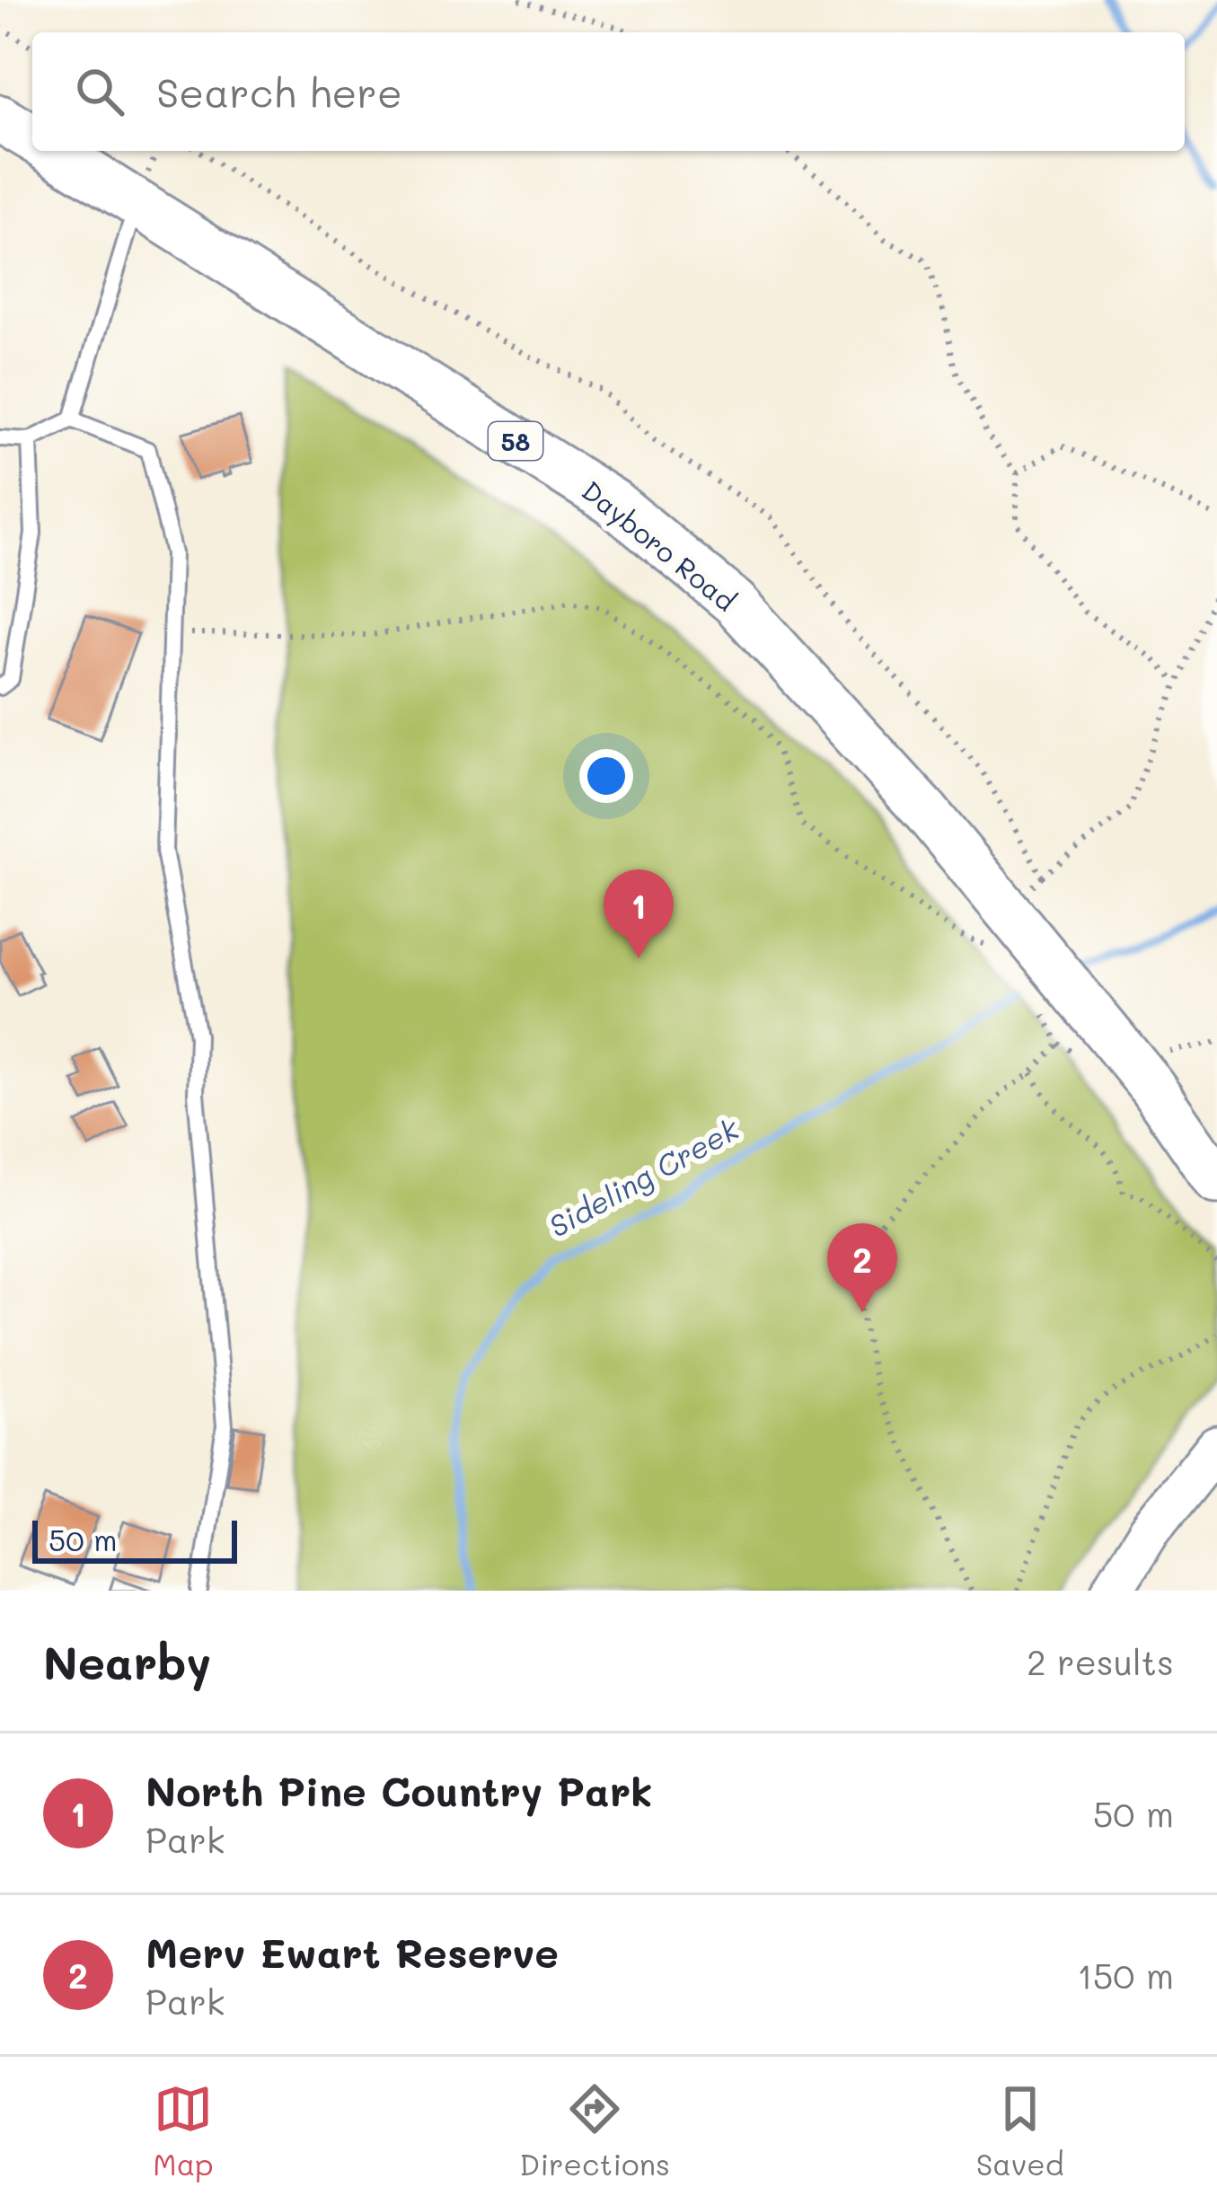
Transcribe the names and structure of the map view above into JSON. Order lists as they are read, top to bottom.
{
  "streets": {
    "main road": ["58", "Dayboro Road"]
  },
  "water": ["Sideling Creek"],
  "scale_bar": "50 m",
  "page": {
    "search": "Search here",
    "pins": ["1", "2"],
    "scale": "50 m",
    "heading": ["Nearby", "2 results"],
    "list": [
      {
        "mark": "1",
        "name": "North Pine Country Park",
        "note": "Park",
        "value": "50 m"
      },
      {
        "mark": "2",
        "name": "Merv Ewart Reserve",
        "note": "Park",
        "value": "150 m"
      }
    ],
    "nav": ["Map", "Directions", "Saved"]
  }
}
